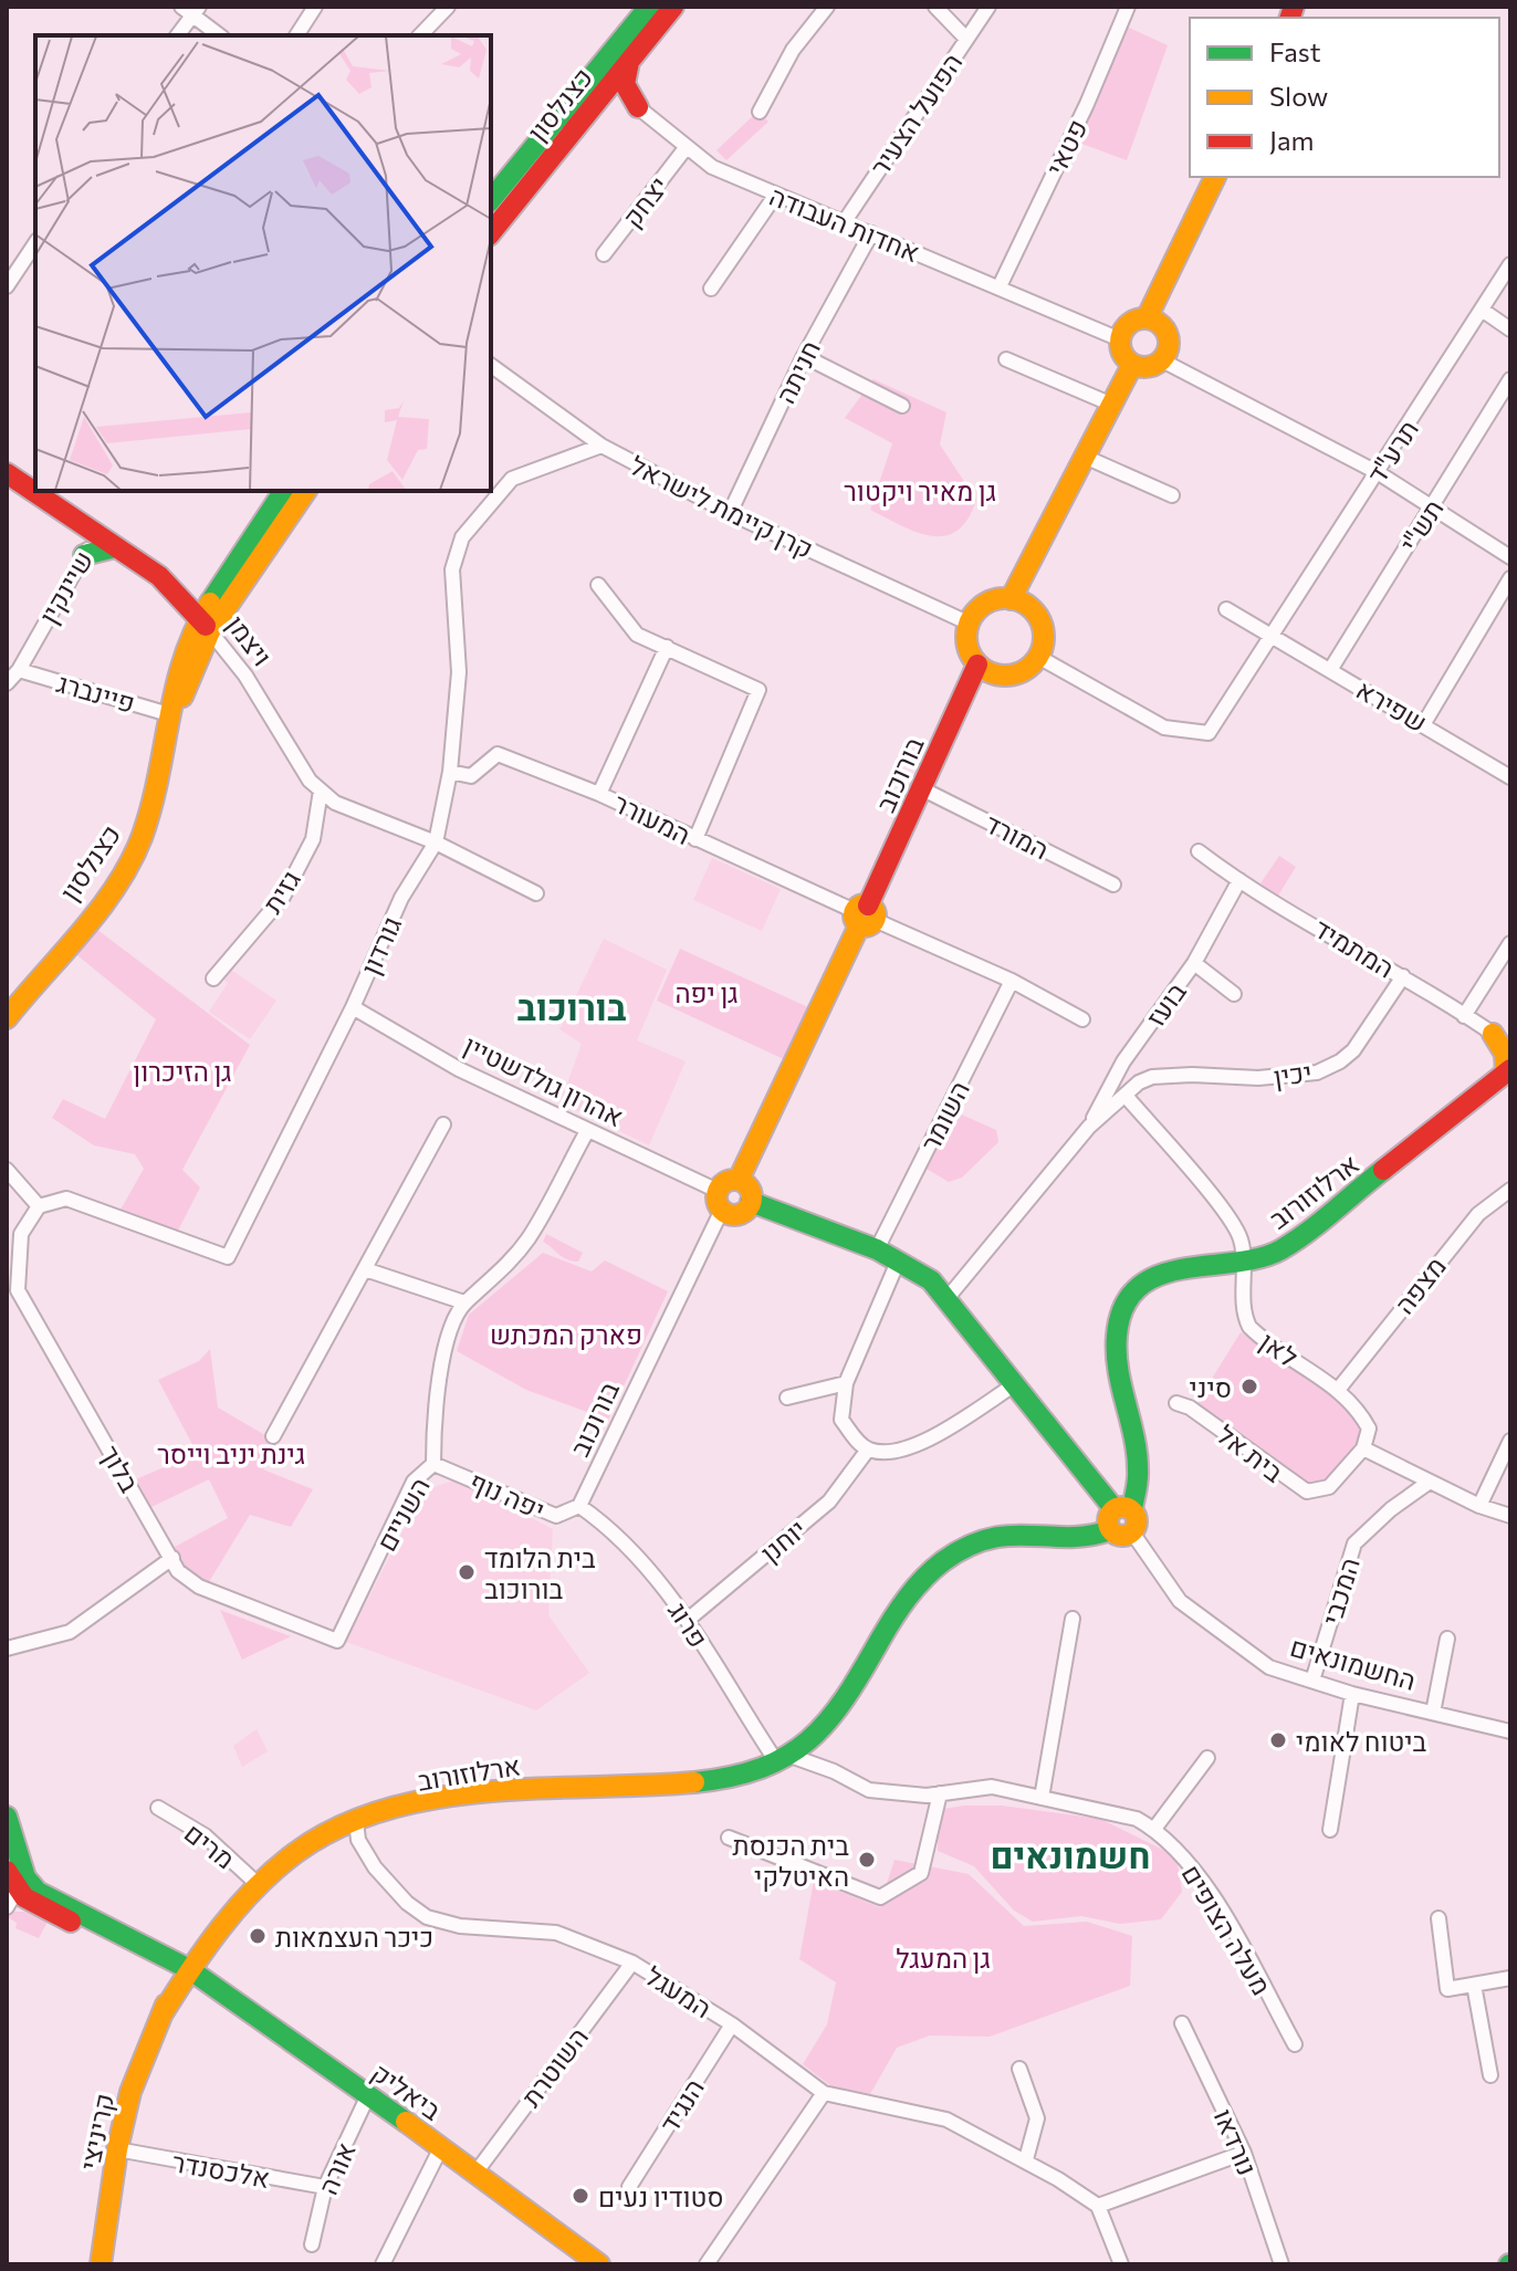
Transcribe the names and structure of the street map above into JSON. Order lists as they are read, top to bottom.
{
  "streets": {
    "street": [
      "כצנלסון",
      "הפועל הצעיר",
      "פטאי",
      "יצחק",
      "אחדות העבודה",
      "חניתה",
      "תרע\"ד",
      "קרן קיימת לישראל",
      "תש\"י",
      "שיינקין",
      "ויצמן",
      "פיינברג",
      "שפירא",
      "בורוכוב",
      "המעורר",
      "המורד",
      "גזית",
      "גורדון",
      "המתמיד",
      "בועז",
      "יכין",
      "אהרון גולדשטיין",
      "השומר",
      "ארלוזורוב",
      "מצפה",
      "לאן",
      "בית אל",
      "בלוך",
      "יפה נוף",
      "השניים",
      "יוחנן",
      "המכבי",
      "פרוג",
      "החשמונאים",
      "מרים",
      "מעלה הצופים",
      "המעגל",
      "השוטרת",
      "ביאליק",
      "הנגיד",
      "קריניצי",
      "נורדאו",
      "אורה",
      "אלכסנדר"
    ]
  },
  "crossings": [
    ["כצנלסון", "אחדות העבודה"],
    ["כצנלסון", "ויצמן"],
    ["כצנלסון", "פיינברג"],
    ["הפועל הצעיר", "אחדות העבודה"],
    ["פטאי", "אחדות העבודה"],
    ["יצחק", "אחדות העבודה"],
    ["אחדות העבודה", "חניתה"],
    ["חניתה", "קרן קיימת לישראל"],
    ["תרע\"ד", "שפירא"],
    ["קרן קיימת לישראל", "בורוכוב"],
    ["קרן קיימת לישראל", "גורדון"],
    ["תש\"י", "שפירא"],
    ["שיינקין", "ויצמן"],
    ["שיינקין", "פיינברג"],
    ["ויצמן", "גזית"],
    ["ויצמן", "גורדון"],
    ["בורוכוב", "המעורר"],
    ["בורוכוב", "המורד"],
    ["בורוכוב", "אהרון גולדשטיין"],
    ["בורוכוב", "יפה נוף"],
    ["בורוכוב", "פרוג"],
    ["המעורר", "גורדון"],
    ["המעורר", "השומר"],
    ["גורדון", "אהרון גולדשטיין"],
    ["גורדון", "בלוך"],
    ["המתמיד", "בועז"],
    ["המתמיד", "יכין"],
    ["בועז", "לאן"],
    ["אהרון גולדשטיין", "השניים"],
    ["ארלוזורוב", "לאן"],
    ["ארלוזורוב", "פרוג"],
    ["ארלוזורוב", "החשמונאים"],
    ["ארלוזורוב", "מרים"],
    ["ארלוזורוב", "מעלה הצופים"],
    ["ארלוזורוב", "המעגל"],
    ["ארלוזורוב", "ביאליק"],
    ["ארלוזורוב", "קריניצי"],
    ["מצפה", "לאן"],
    ["לאן", "בית אל"],
    ["בלוך", "השניים"],
    ["יפה נוף", "השניים"],
    ["יפה נוף", "פרוג"],
    ["יוחנן", "פרוג"],
    ["המכבי", "החשמונאים"],
    ["פרוג", "מעלה הצופים"],
    ["המעגל", "השוטרת"],
    ["המעגל", "הנגיד"],
    ["השוטרת", "ביאליק"],
    ["ביאליק", "קריניצי"],
    ["ביאליק", "אורה"],
    ["קריניצי", "אלכסנדר"],
    ["אורה", "אלכסנדר"]
  ],
  "districts": ["בורוכוב", "חשמונאים"],
  "parks": [
    "גן מאיר ויקטור",
    "גן יפה",
    "גן הזיכרון",
    "פארק המכתש",
    "גינת יניב וייסר",
    "גן המעגל"
  ],
  "places": [
    "סיני",
    "בית הלומד בורוכוב",
    "ביטוח לאומי",
    "בית הכנסת האיטלקי",
    "כיכר העצמאות",
    "סטודיו נעים"
  ],
  "legend": ["Fast", "Slow", "Jam"]
}
